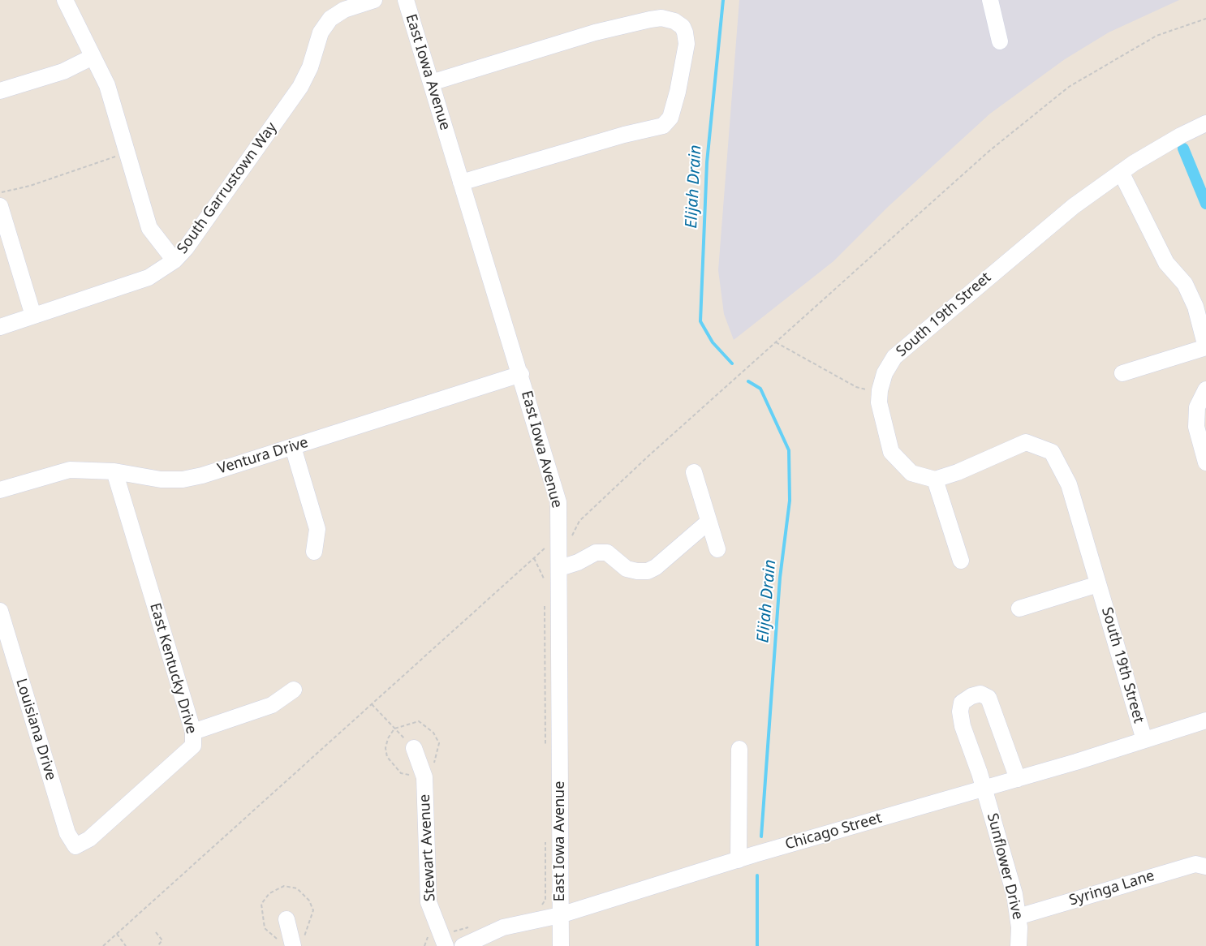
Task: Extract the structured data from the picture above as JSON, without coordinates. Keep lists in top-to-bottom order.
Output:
{
  "streets": {
    "street": [
      "East Iowa Avenue",
      "South Garrustown Way",
      "South 19th Street",
      "Ventura Drive",
      "East Kentucky Drive",
      "Louisiana Drive",
      "Chicago Street",
      "Stewart Avenue",
      "Sunflower Drive",
      "Syringa Lane"
    ]
  },
  "crossings": [
    ["East Iowa Avenue", "Ventura Drive"],
    ["East Iowa Avenue", "Chicago Street"],
    ["South 19th Street", "Chicago Street"],
    ["Ventura Drive", "East Kentucky Drive"],
    ["East Kentucky Drive", "Louisiana Drive"],
    ["Chicago Street", "Sunflower Drive"],
    ["Sunflower Drive", "Syringa Lane"]
  ],
  "water": ["Elijah Drain"]
}
